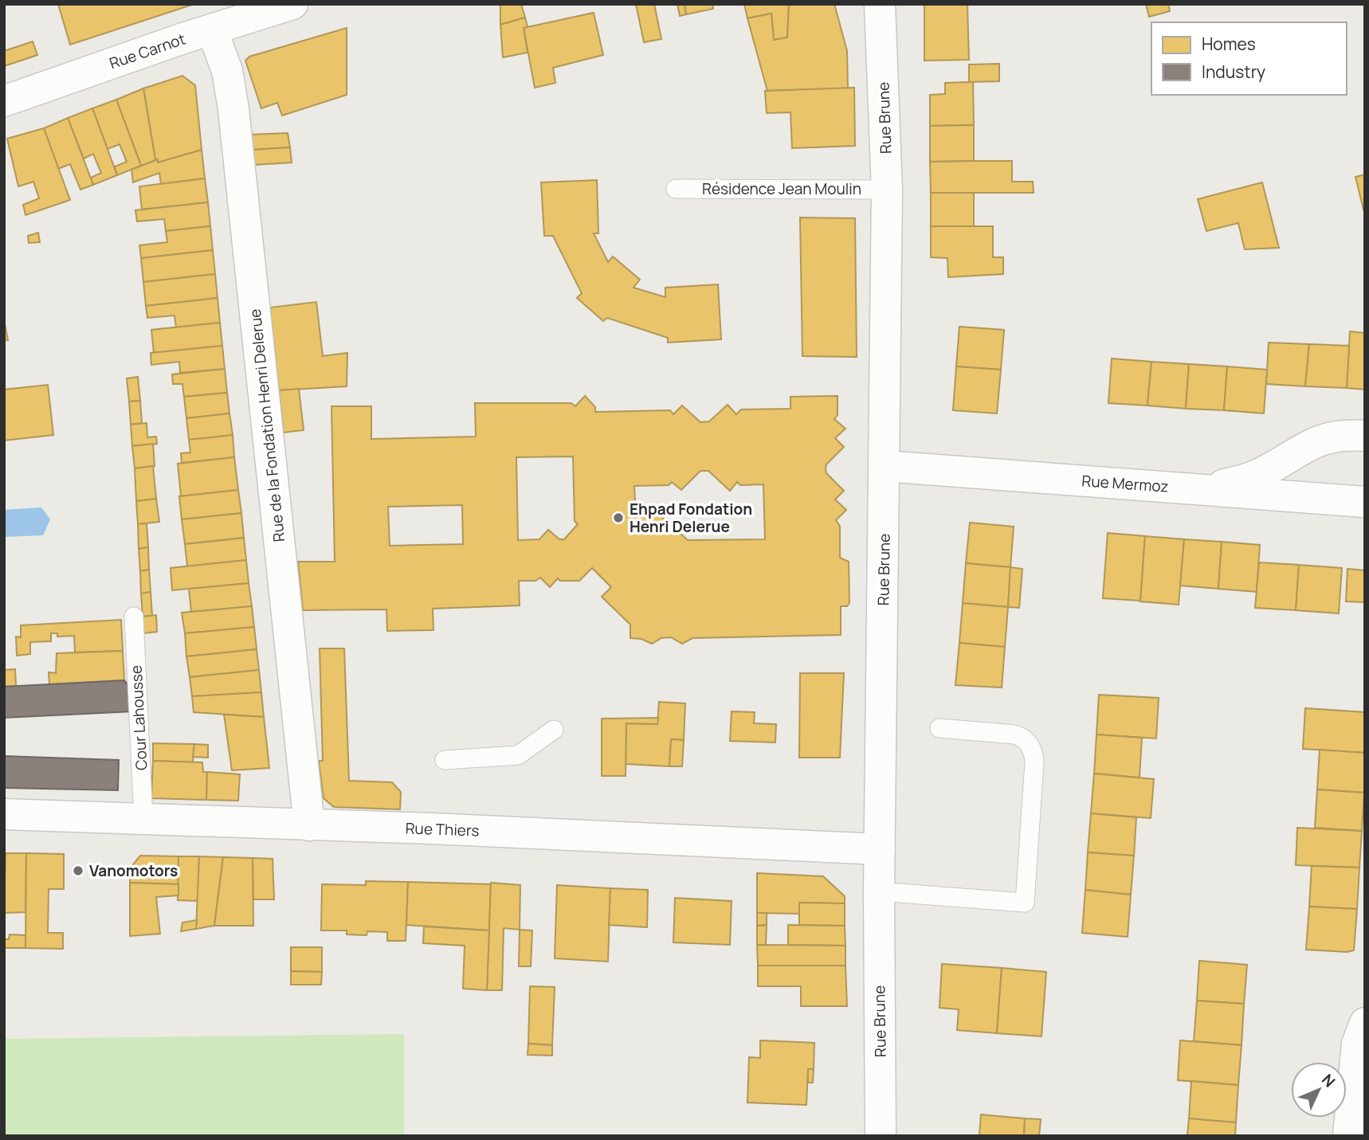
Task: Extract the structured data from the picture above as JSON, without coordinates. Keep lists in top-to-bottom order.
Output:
{
  "streets": {
    "main road": [
      "Rue Carnot",
      "Rue Brune",
      "Rue de la Fondation Henri Delerue",
      "Rue Mermoz",
      "Rue Thiers"
    ],
    "lane": ["Résidence Jean Moulin", "Cour Lahousse"]
  },
  "crossings": [
    ["Rue Carnot", "Rue de la Fondation Henri Delerue"],
    ["Rue Brune", "Résidence Jean Moulin"],
    ["Rue Brune", "Rue Mermoz"],
    ["Rue Brune", "Rue Thiers"],
    ["Rue de la Fondation Henri Delerue", "Rue Thiers"],
    ["Cour Lahousse", "Rue Thiers"]
  ],
  "places": ["Ehpad Fondation Henri Delerue", "Vanomotors"],
  "legend": ["Homes", "Industry"],
  "north": "top right"
}
